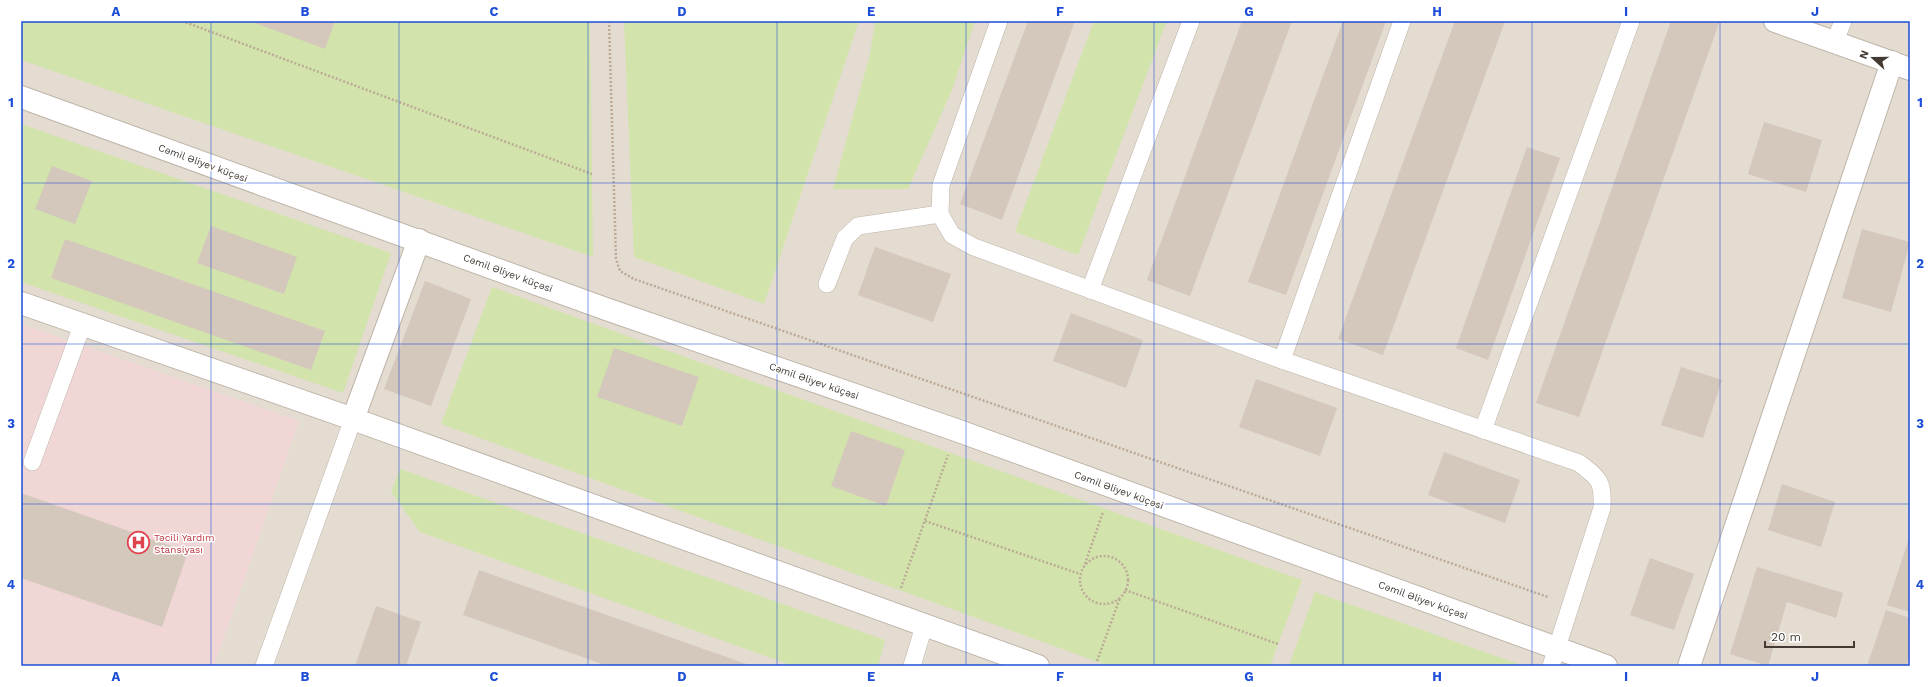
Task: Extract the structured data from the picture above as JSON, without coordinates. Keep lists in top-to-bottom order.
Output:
{
  "streets": {
    "street": ["Cəmil Əliyev küçəsi"]
  },
  "places": {
    "hospital": ["Təcili Yardım Stansiyası"]
  },
  "scale_bar": "20 m",
  "north": "left",
  "grid": {
    "columns": [
      "A",
      "B",
      "C",
      "D",
      "E",
      "F",
      "G",
      "H",
      "I",
      "J"
    ],
    "rows": [
      "1",
      "2",
      "3",
      "4"
    ]
  }
}
